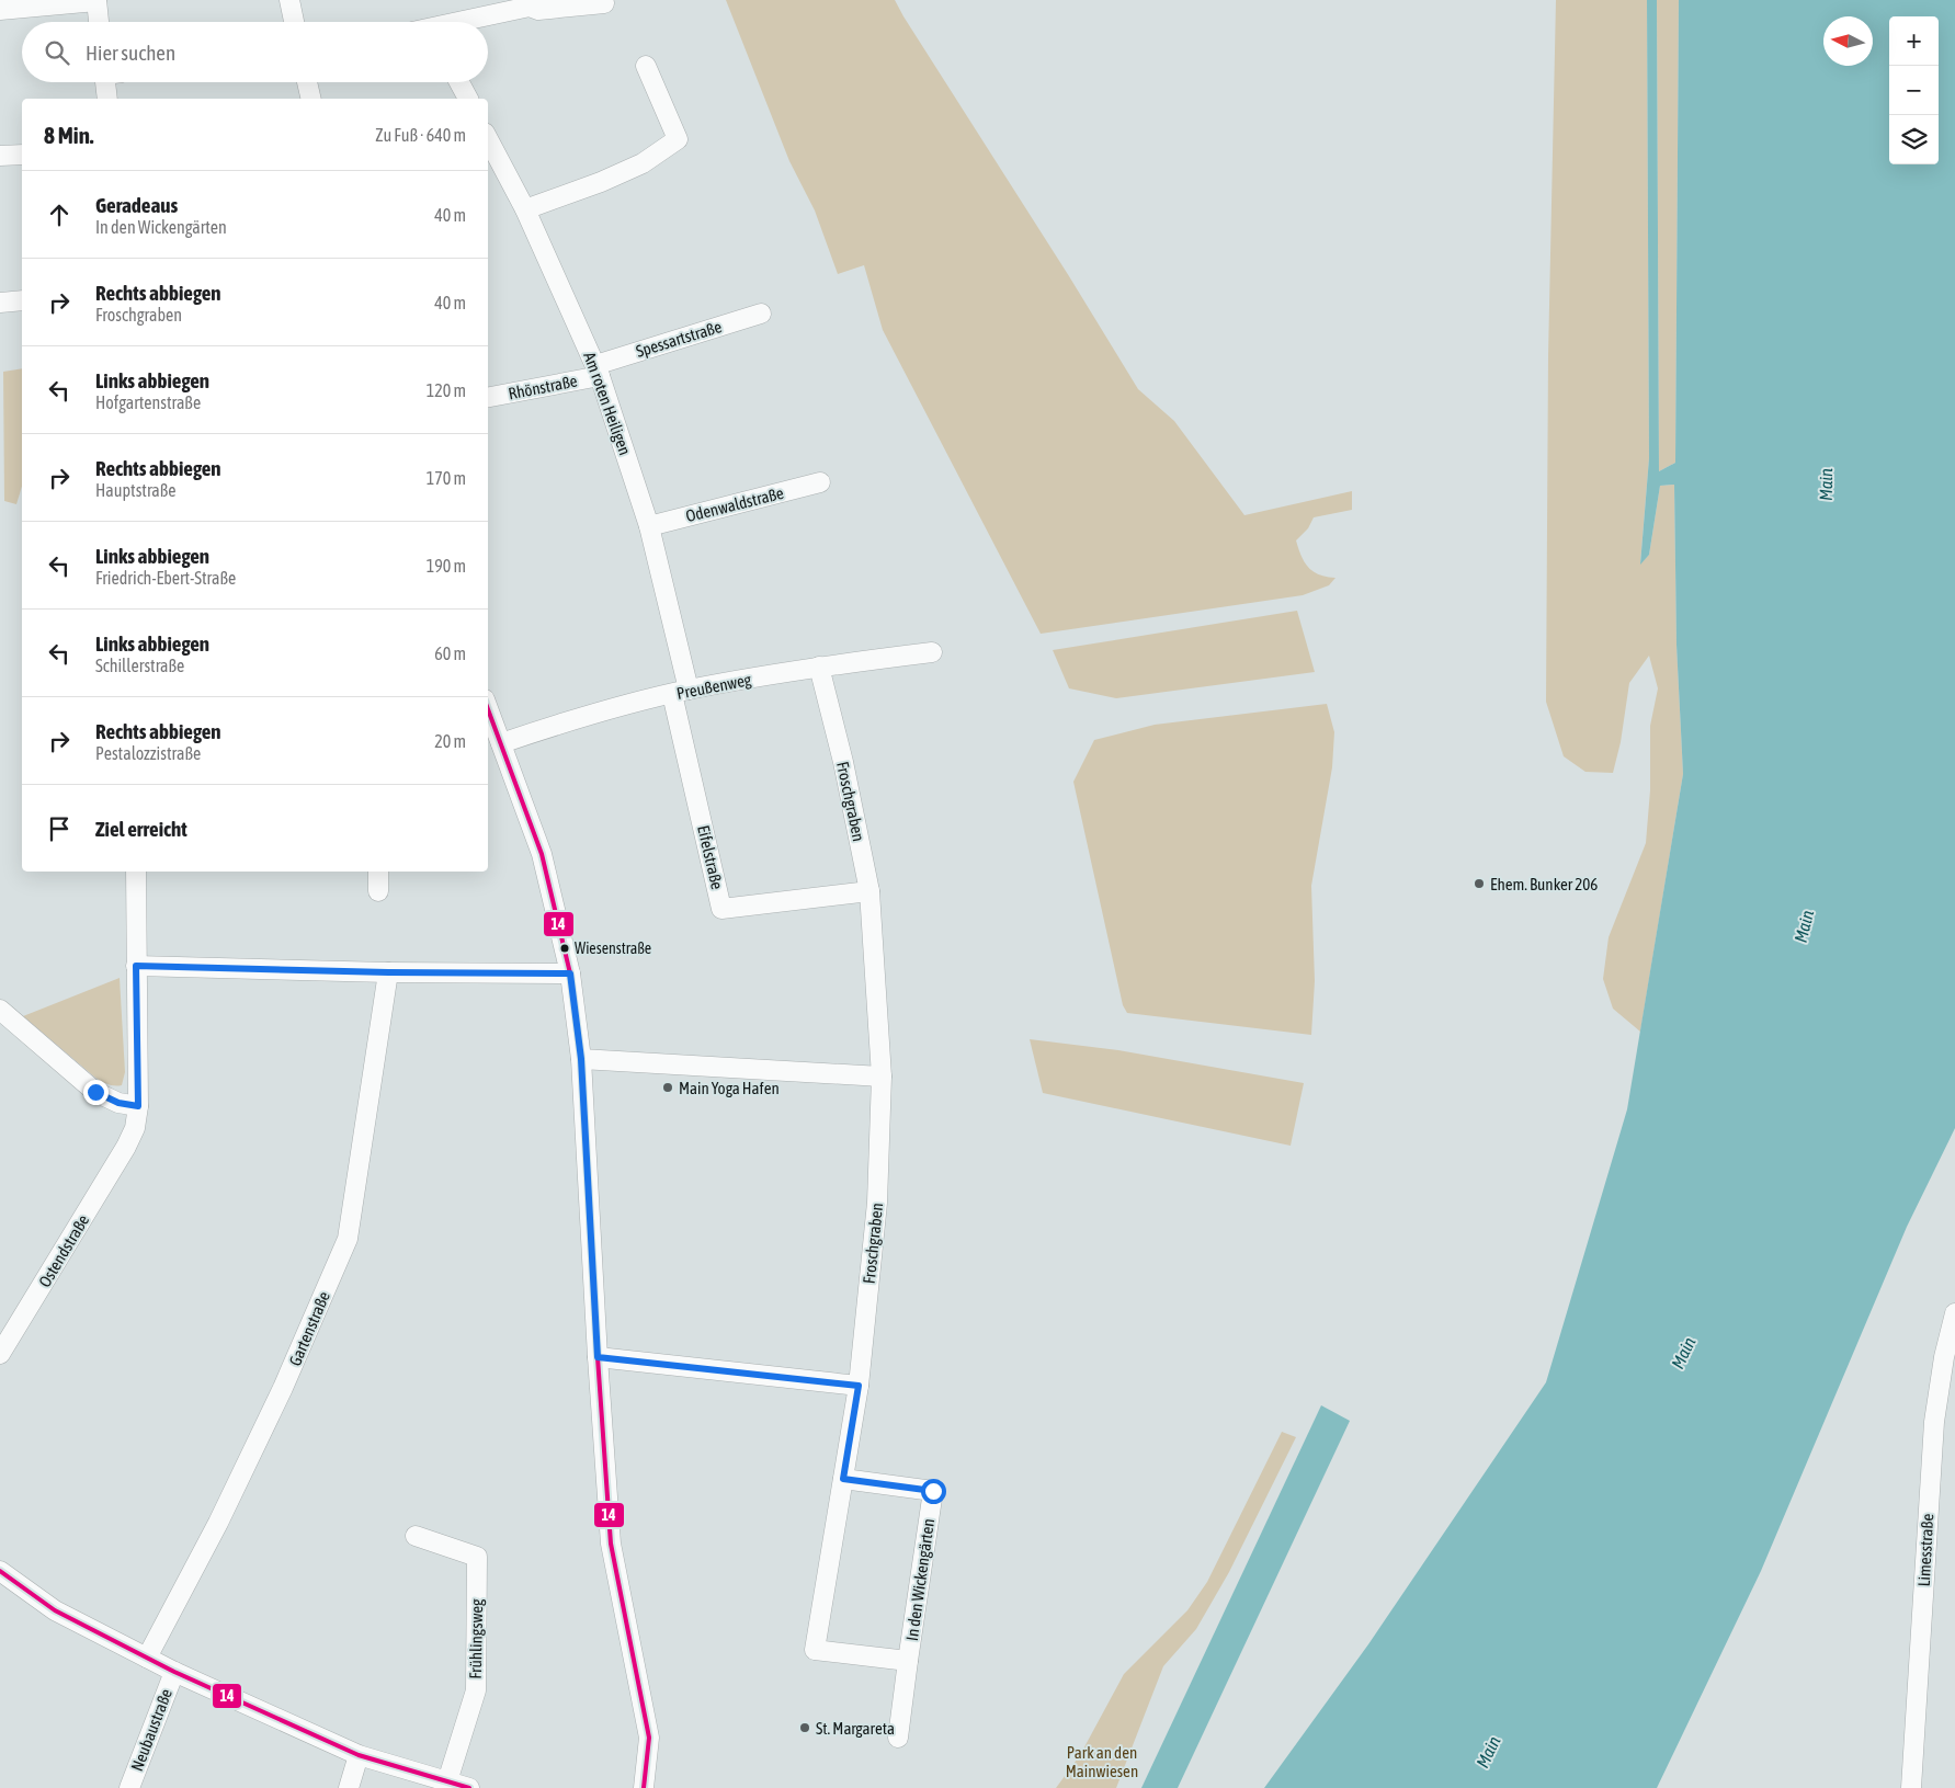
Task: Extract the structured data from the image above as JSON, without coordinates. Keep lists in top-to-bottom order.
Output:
{
  "streets": {
    "street": [
      "Spessartstraße",
      "Rhönstraße",
      "Am roten Heiligen",
      "Odenwaldstraße",
      "Preußenweg",
      "Froschgraben",
      "Eifelstraße",
      "Ostendstraße",
      "Gartenstraße",
      "Limesstraße",
      "In den Wickengärten",
      "Frühlingsweg",
      "Neubaustraße"
    ]
  },
  "crossings": [
    ["Spessartstraße", "Rhönstraße"],
    ["Spessartstraße", "Am roten Heiligen"],
    ["Rhönstraße", "Am roten Heiligen"],
    ["Am roten Heiligen", "Odenwaldstraße"],
    ["Am roten Heiligen", "Preußenweg"],
    ["Am roten Heiligen", "Eifelstraße"],
    ["Preußenweg", "Froschgraben"],
    ["Preußenweg", "Eifelstraße"],
    ["Froschgraben", "Eifelstraße"],
    ["Froschgraben", "In den Wickengärten"]
  ],
  "water": ["Main"],
  "parks": ["Park an den Mainwiesen"],
  "places": [
    "Ehem. Bunker 206",
    "Wiesenstraße",
    "Main Yoga Hafen",
    "St. Margareta"
  ],
  "lines": ["transit line 14"],
  "north": "left",
  "page": {
    "map_buttons": ["+", "−"],
    "search": "Hier suchen",
    "heading": ["8 Min.", "Zu Fuß · 640 m"],
    "list": [
      ["Geradeaus", "In den Wickengärten", "40 m"],
      ["Rechts abbiegen", "Froschgraben", "40 m"],
      ["Links abbiegen", "Hofgartenstraße", "120 m"],
      ["Rechts abbiegen", "Hauptstraße", "170 m"],
      ["Links abbiegen", "Friedrich-Ebert-Straße", "190 m"],
      ["Links abbiegen", "Schillerstraße", "60 m"],
      ["Rechts abbiegen", "Pestalozzistraße", "20 m"],
      "Ziel erreicht"
    ]
  }
}
